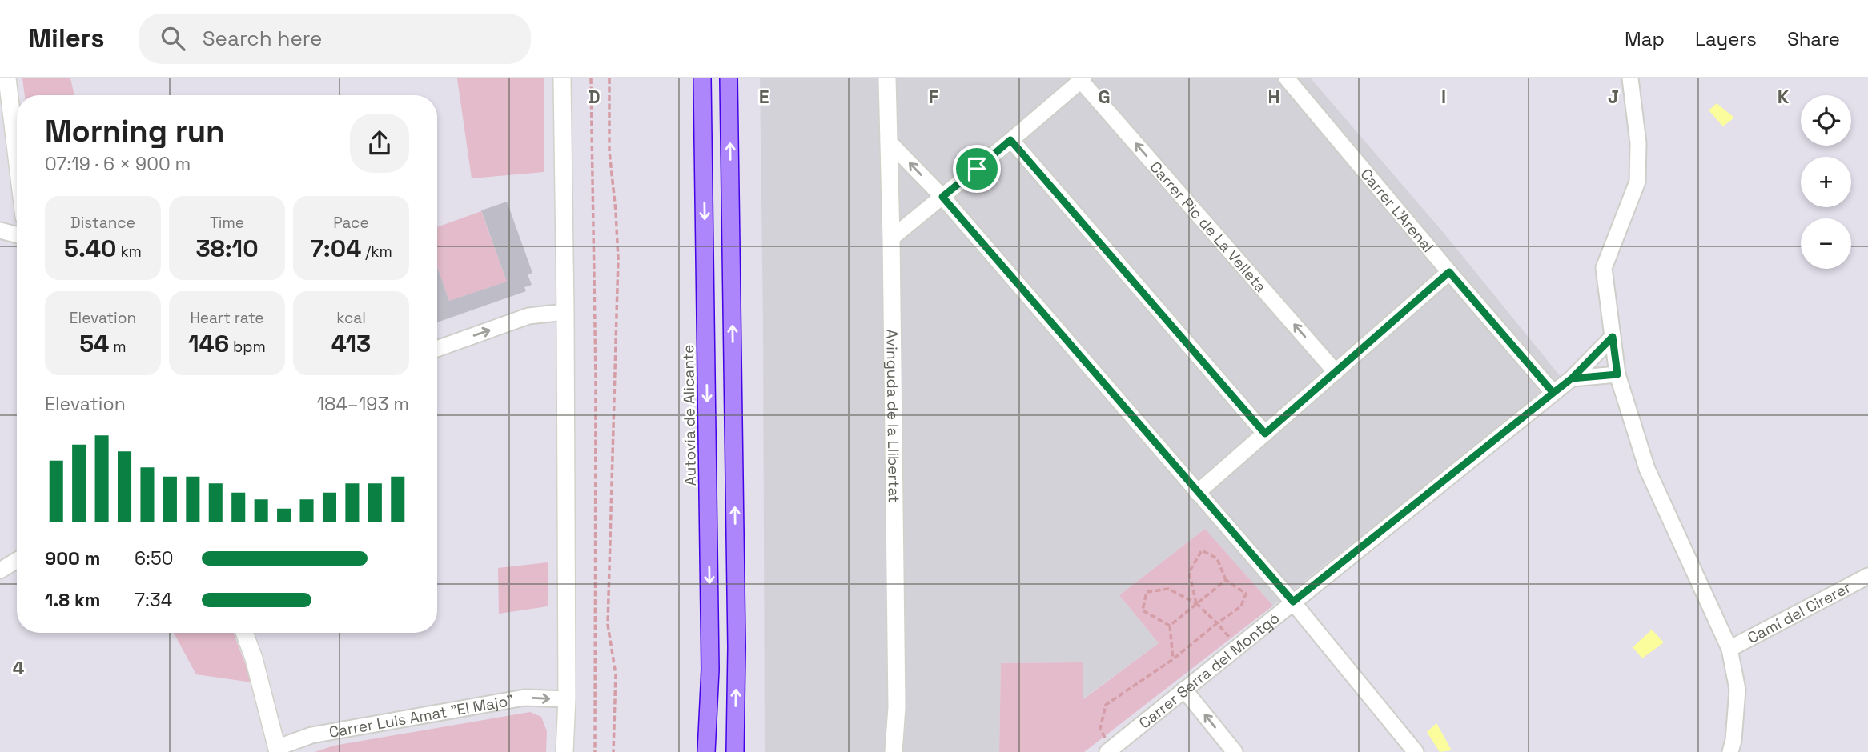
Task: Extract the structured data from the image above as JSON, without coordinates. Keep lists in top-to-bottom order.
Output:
{
  "streets": {
    "highway": ["Autovía de Alicante"],
    "street": [
      "Carrer L'Arenal",
      "Carrer Pic de La Velleta",
      "Avinguda de la Llibertat",
      "Camí del Cirerer",
      "Carrer Serra del Montgó",
      "Carrer Luis Amat \"El Majo\""
    ]
  },
  "crossings": [
    ["Carrer L'Arenal", "Carrer Serra del Montgó"]
  ],
  "one_way": ["Carrer Luis Amat \"El Majo\""],
  "page": {
    "header": "Milers",
    "search": "Search here",
    "nav": ["Map", "Layers", "Share"],
    "map_buttons": ["+", "−"],
    "heading": ["Morning run", "07:19 · 6 × 900 m"],
    "stats": [
      ["Distance", "5.40 km"],
      ["Time", "38:10"],
      ["Pace", "7:04 /km"],
      ["Elevation", "54 m"],
      ["Heart rate", "146 bpm"],
      ["kcal", "413"]
    ],
    "chart": ["Elevation", "184–193 m"],
    "list": [
      {
        "name": "900 m",
        "note": "6:50"
      },
      {
        "name": "1.8 km",
        "note": "7:34"
      }
    ]
  },
  "grid": {
    "columns": [
      "D",
      "E",
      "F",
      "G",
      "H",
      "I",
      "J",
      "K"
    ],
    "rows": ["4"]
  }
}
